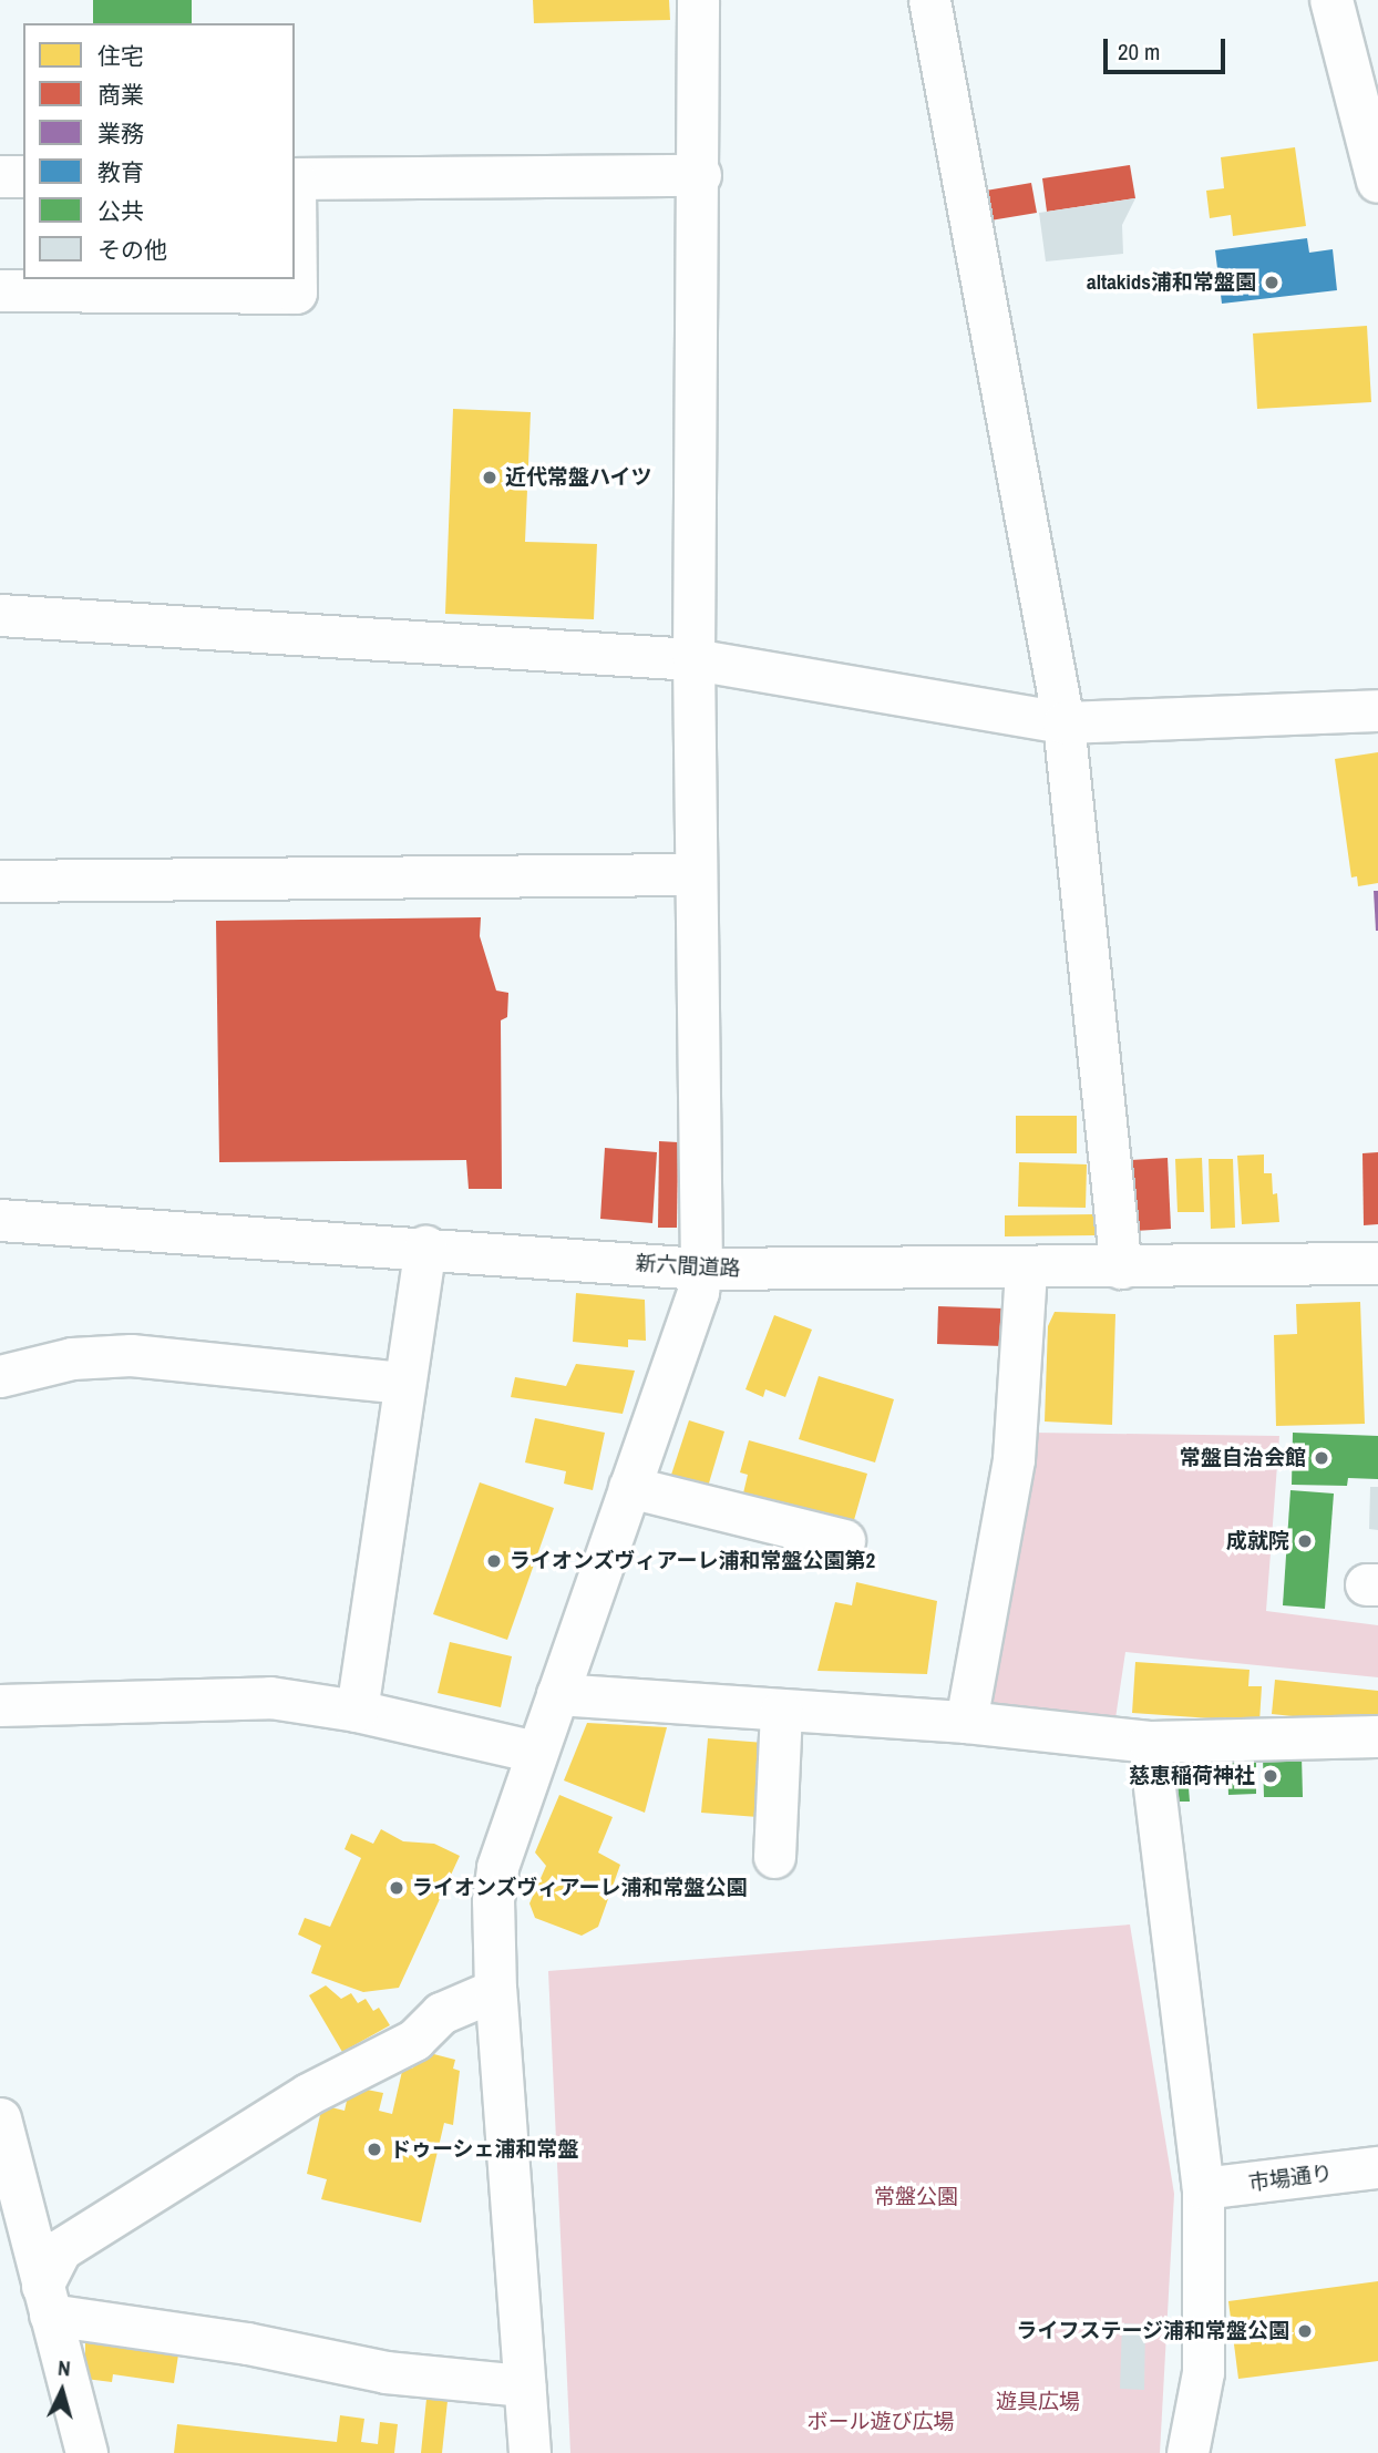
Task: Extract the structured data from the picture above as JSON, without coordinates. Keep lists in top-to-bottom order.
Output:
{
  "streets": {
    "street": ["新六間道路", "市場通り"]
  },
  "parks": ["常盤公園", "遊具広場", "ボール遊び広場"],
  "places": [
    "altakids浦和常盤園",
    "近代常盤ハイツ",
    "常盤自治会館",
    "成就院",
    "ライオンズヴィアーレ浦和常盤公園第2",
    "慈恵稲荷神社",
    "ライオンズヴィアーレ浦和常盤公園",
    "ドゥーシェ浦和常盤",
    "ライフステージ浦和常盤公園"
  ],
  "legend": [
    "住宅",
    "商業",
    "業務",
    "教育",
    "公共",
    "その他"
  ],
  "scale_bar": "20 m",
  "north": "top"
}
